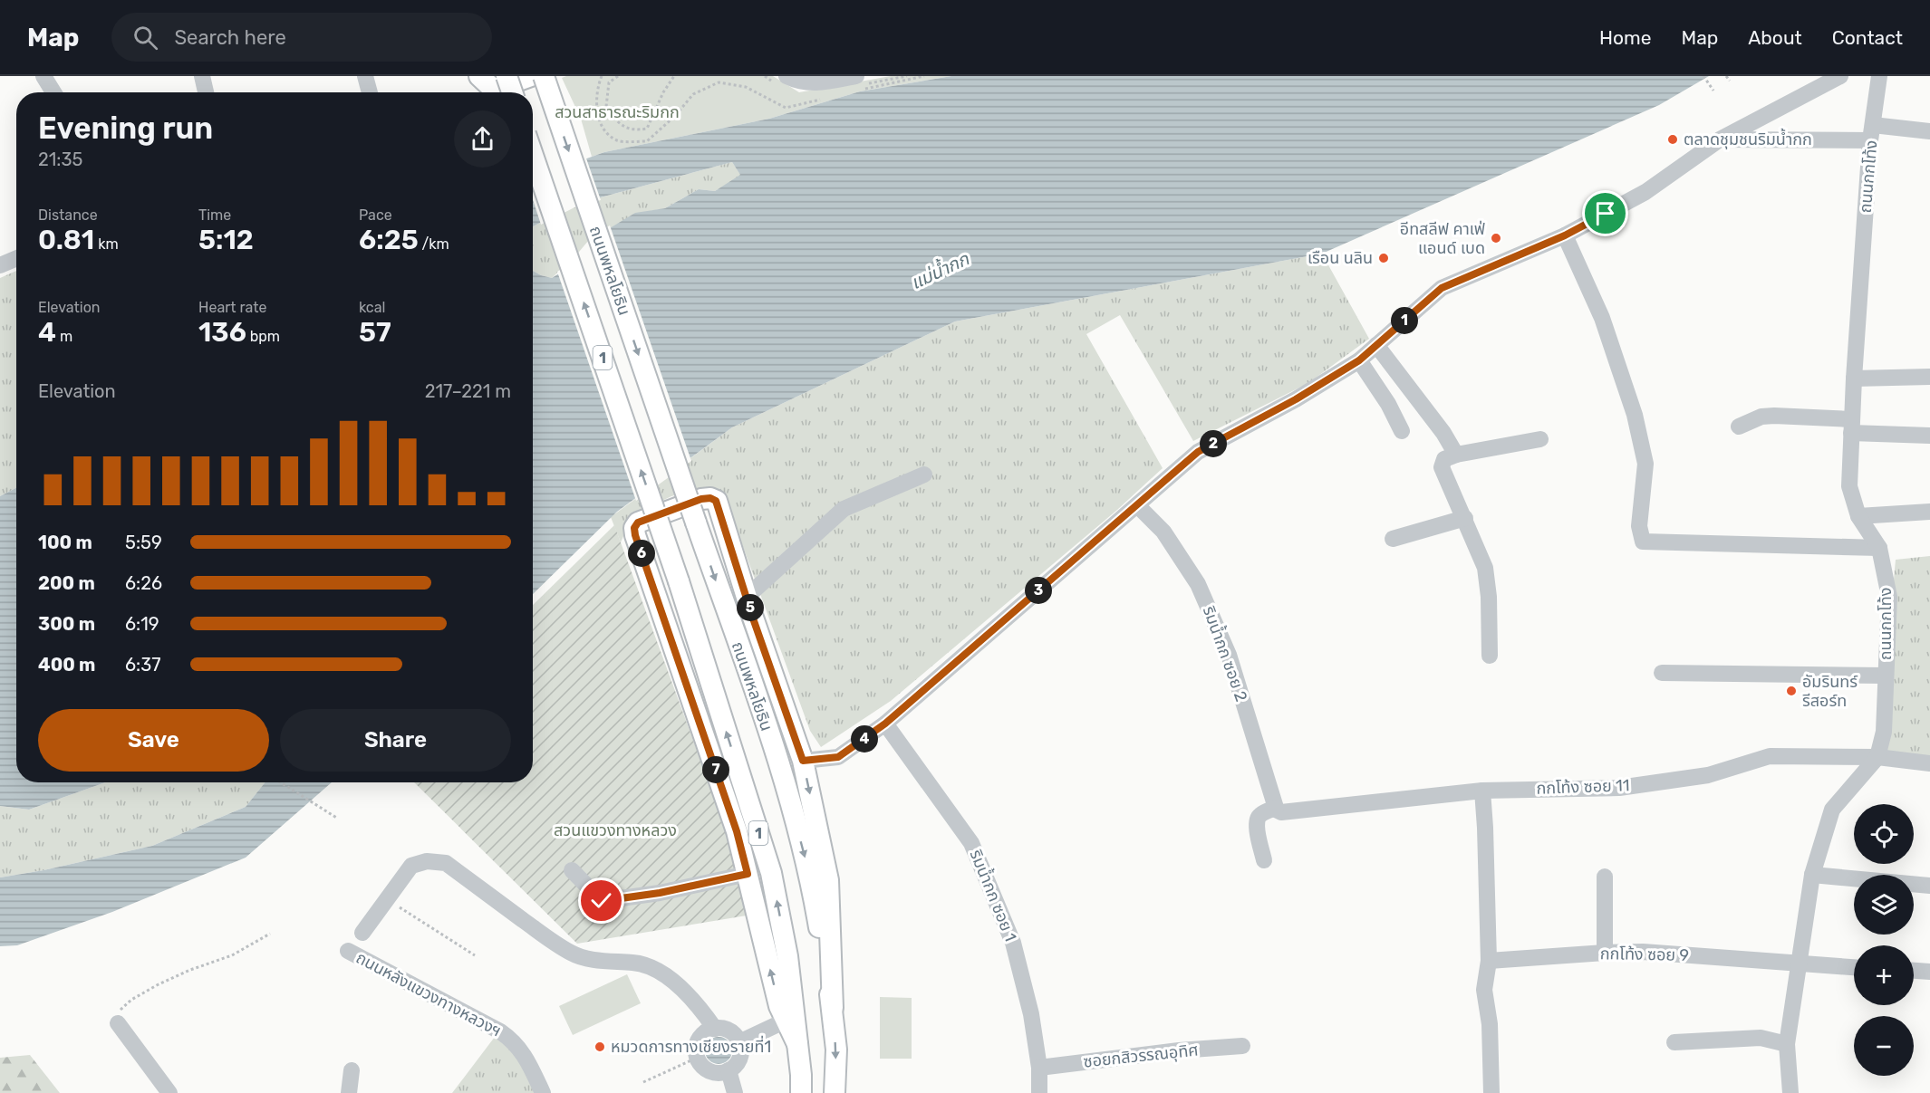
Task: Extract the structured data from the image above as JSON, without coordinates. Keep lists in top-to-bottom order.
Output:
{
  "streets": {
    "main road": ["ถนนพหลโยธิน", "1"],
    "street": [
      "ถนนกกโท้ง",
      "ริมน้ำกก ซอย 2",
      "กกโท้ง ซอย 11",
      "ริมน้ำกก ซอย 1",
      "กกโท้ง ซอย 9",
      "ถนนหลังแขวงทางหลวงฯ",
      "ซอยกสิวรรณอุทิศ"
    ]
  },
  "crossings": [
    ["ถนนกกโท้ง", "กกโท้ง ซอย 11"],
    ["ถนนกกโท้ง", "กกโท้ง ซอย 9"],
    ["ริมน้ำกก ซอย 2", "กกโท้ง ซอย 11"],
    ["ริมน้ำกก ซอย 1", "ซอยกสิวรรณอุทิศ"]
  ],
  "water": ["แม่น้ำกก"],
  "parks": ["สวนสาธารณะริมกก", "สวนแขวงทางหลวง"],
  "places": [
    "ตลาดชุมชนริมน้ำกก",
    "อีทสลีฟ คาเฟ่ แอนด์ เบด",
    "เรือน นลิน",
    "อัมรินทร์ รีสอร์ท",
    "หมวดการทางเชียงรายที่1"
  ],
  "page": {
    "header": "Map",
    "search": "Search here",
    "nav": [
      "Home",
      "Map",
      "About",
      "Contact"
    ],
    "heading": ["Evening run", "21:35"],
    "stats": [
      ["Distance", "0.81 km"],
      ["Time", "5:12"],
      ["Pace", "6:25 /km"],
      ["Elevation", "4 m"],
      ["Heart rate", "136 bpm"],
      ["kcal", "57"]
    ],
    "pins": [
      "1",
      "2",
      "6",
      "3",
      "5",
      "4",
      "7"
    ],
    "chart": ["Elevation", "217–221 m"],
    "list": [
      {
        "name": "100 m",
        "note": "5:59"
      },
      {
        "name": "200 m",
        "note": "6:26"
      },
      {
        "name": "300 m",
        "note": "6:19"
      },
      {
        "name": "400 m",
        "note": "6:37"
      }
    ],
    "buttons": ["Save", "Share"],
    "map_buttons": ["+", "−"]
  }
}
